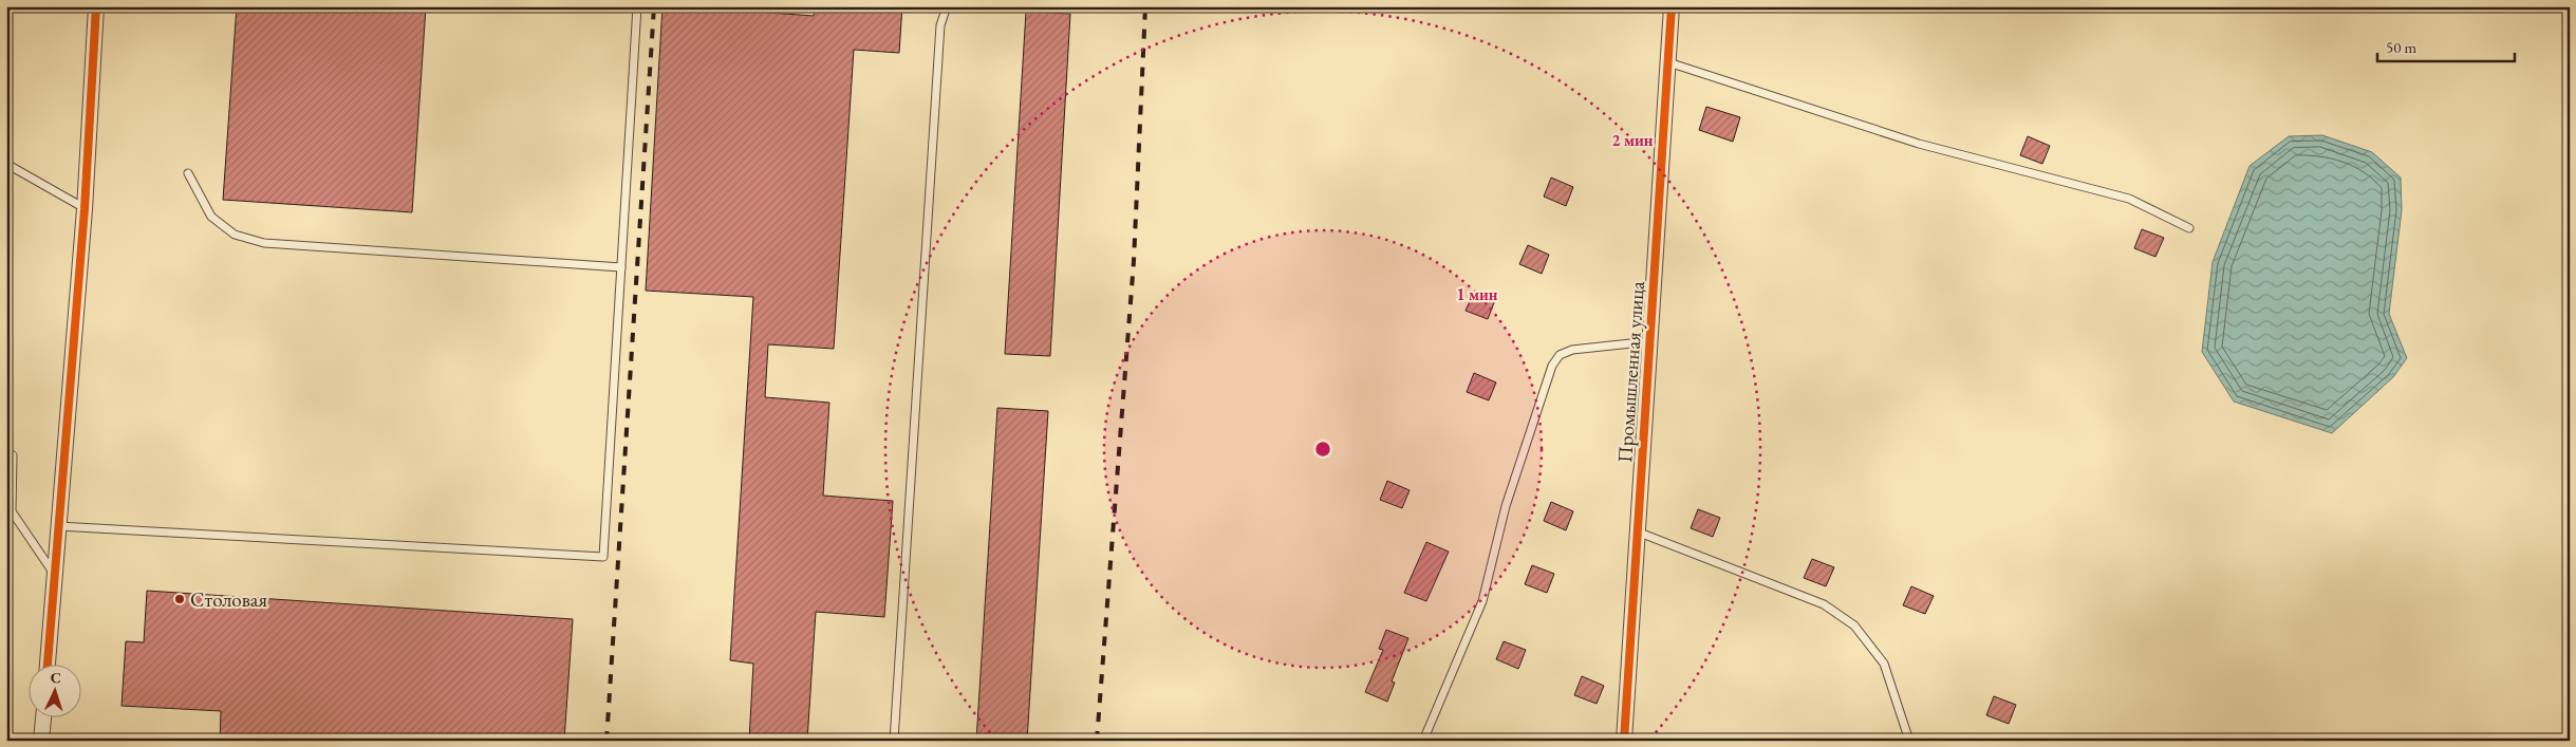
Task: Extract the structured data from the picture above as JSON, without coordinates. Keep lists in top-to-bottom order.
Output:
{
  "streets": {
    "street": ["Промышленная улица"]
  },
  "places": ["Столовая"],
  "scale_bar": "50 m",
  "north": "top",
  "rings": ["2 мин", "1 мин"]
}
